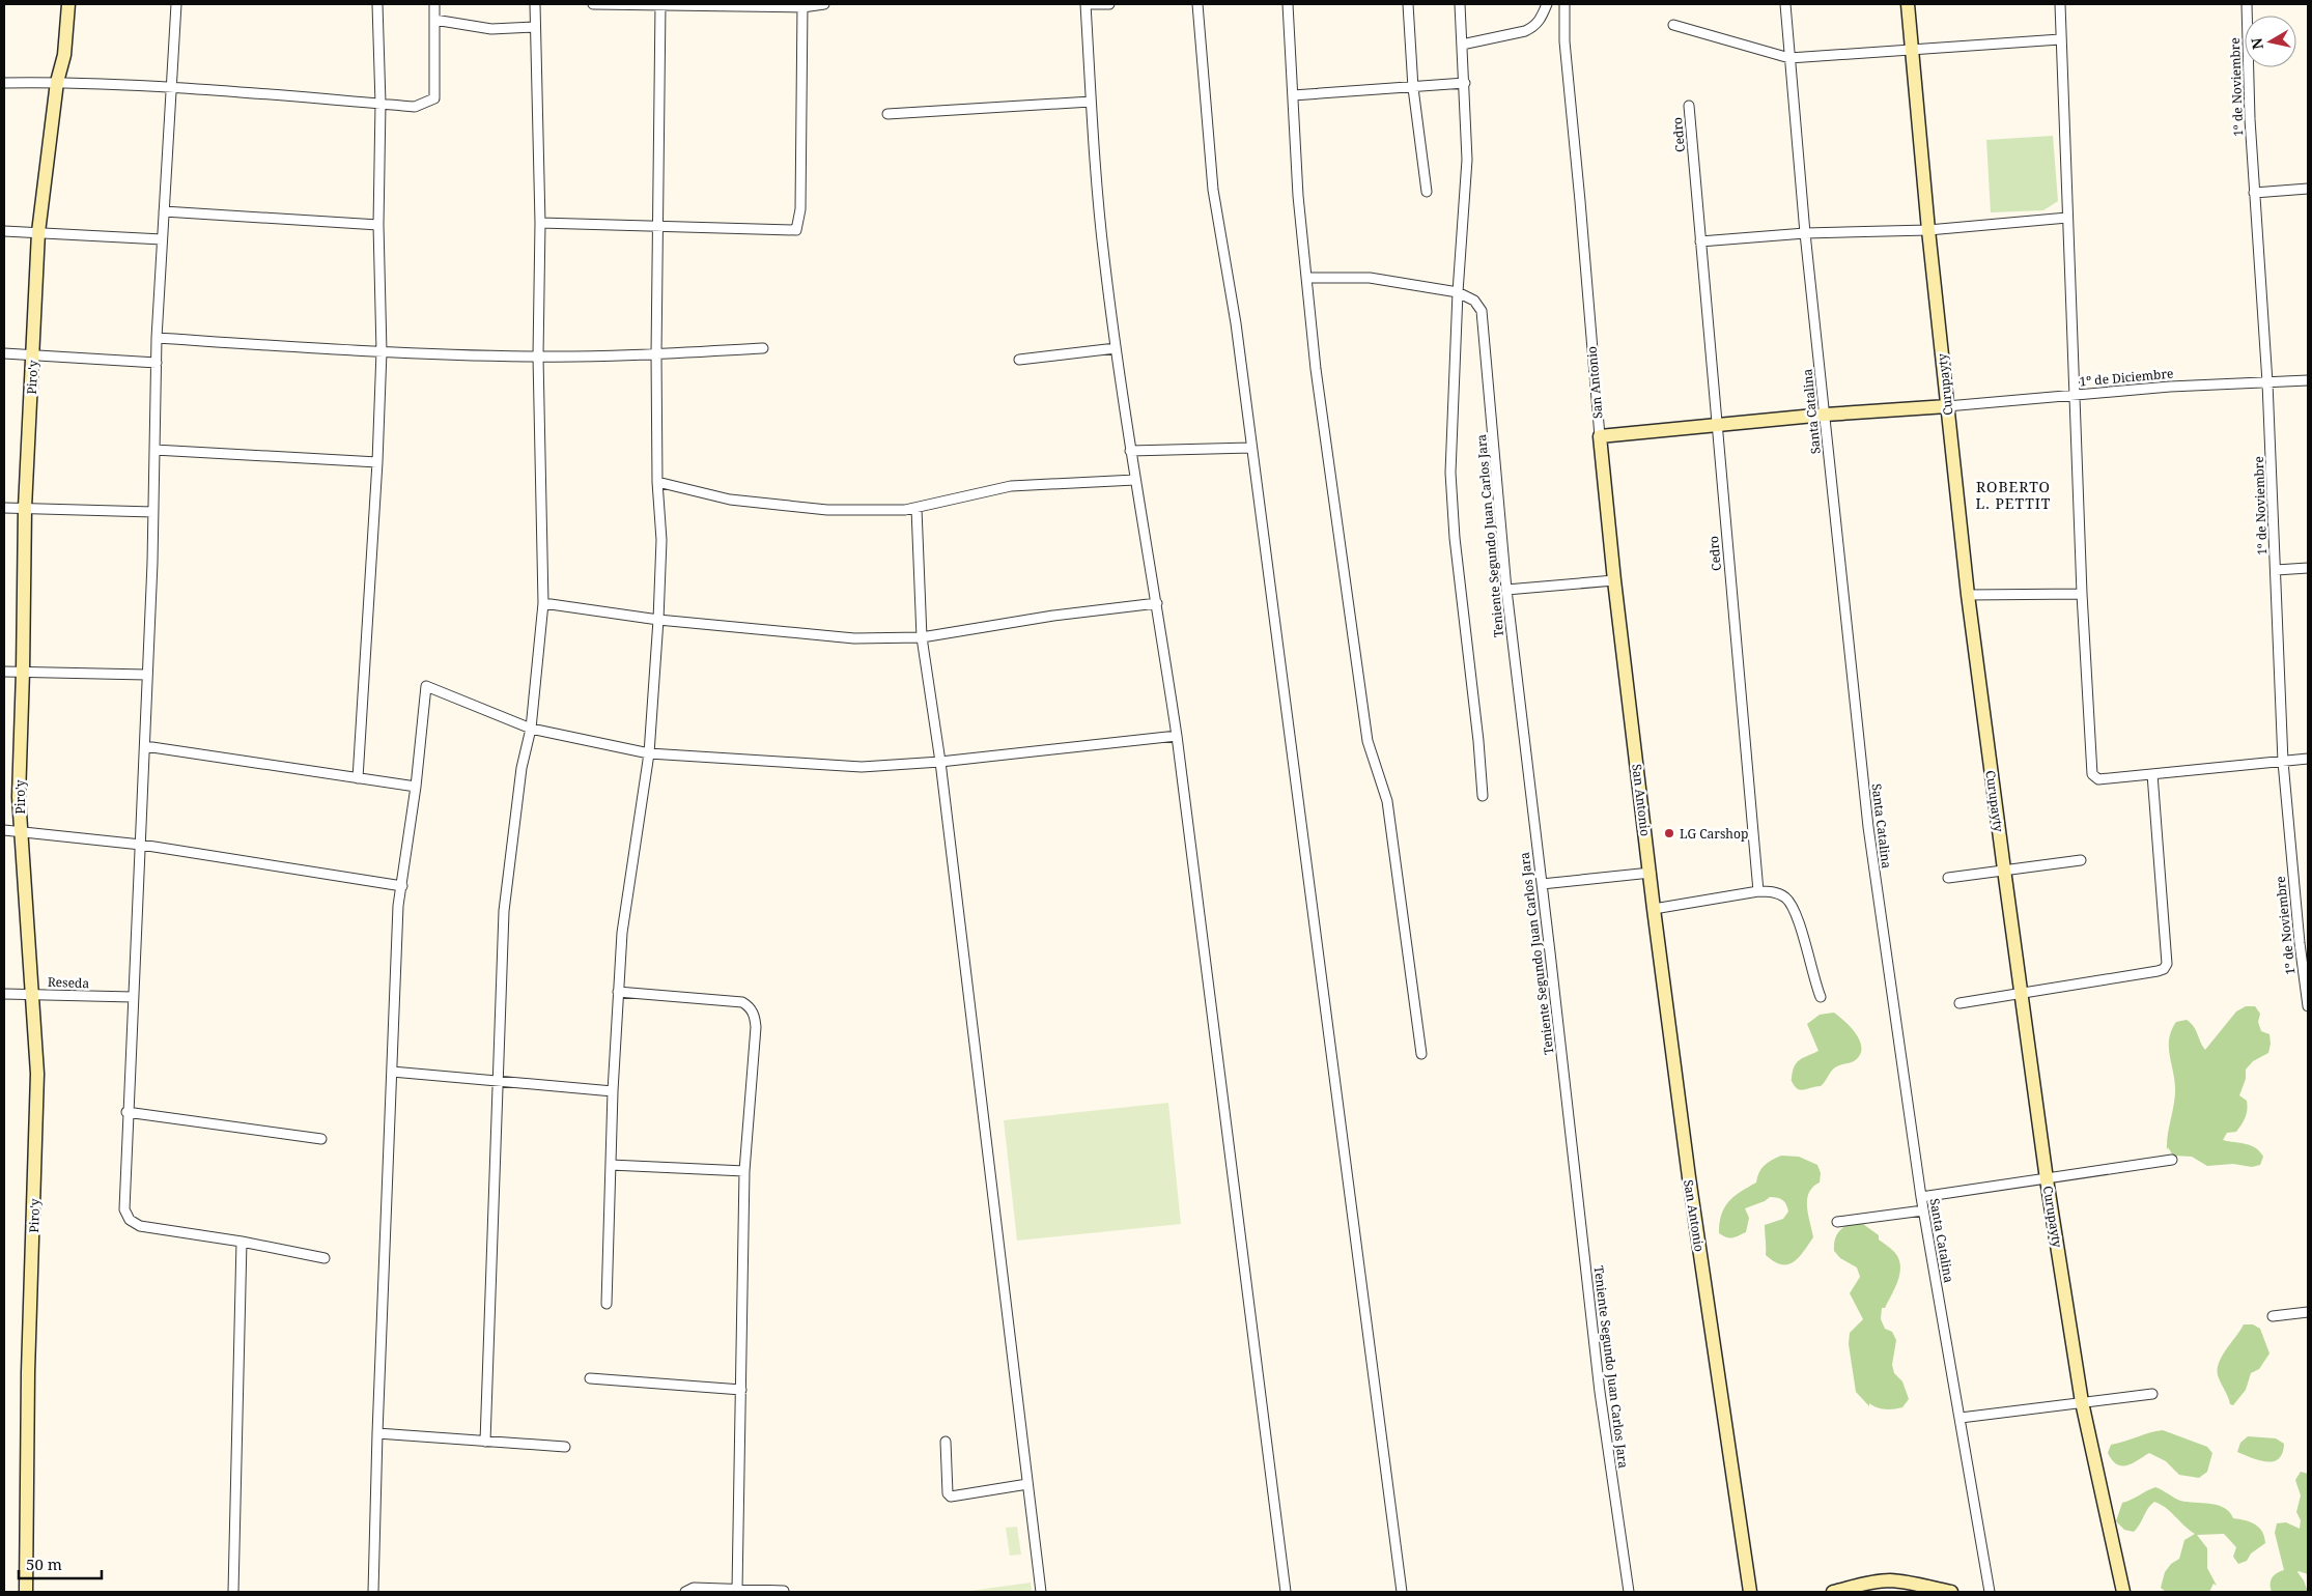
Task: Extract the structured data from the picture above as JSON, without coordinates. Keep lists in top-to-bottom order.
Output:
{
  "streets": {
    "street": [
      "1º de Noviembre",
      "Cedro",
      "Piro'y",
      "1º de Diciembre",
      "San Antonio",
      "Curupayty",
      "Santa Catalina",
      "Teniente Segundo Juan Carlos Jara",
      "Reseda"
    ]
  },
  "crossings": [
    ["1º de Noviembre", "1º de Diciembre"],
    ["Piro'y", "Reseda"],
    ["1º de Diciembre", "Curupayty"]
  ],
  "districts": ["ROBERTO L. PETTIT"],
  "places": ["LG Carshop"],
  "scale_bar": "50 m",
  "north": "left"
}
